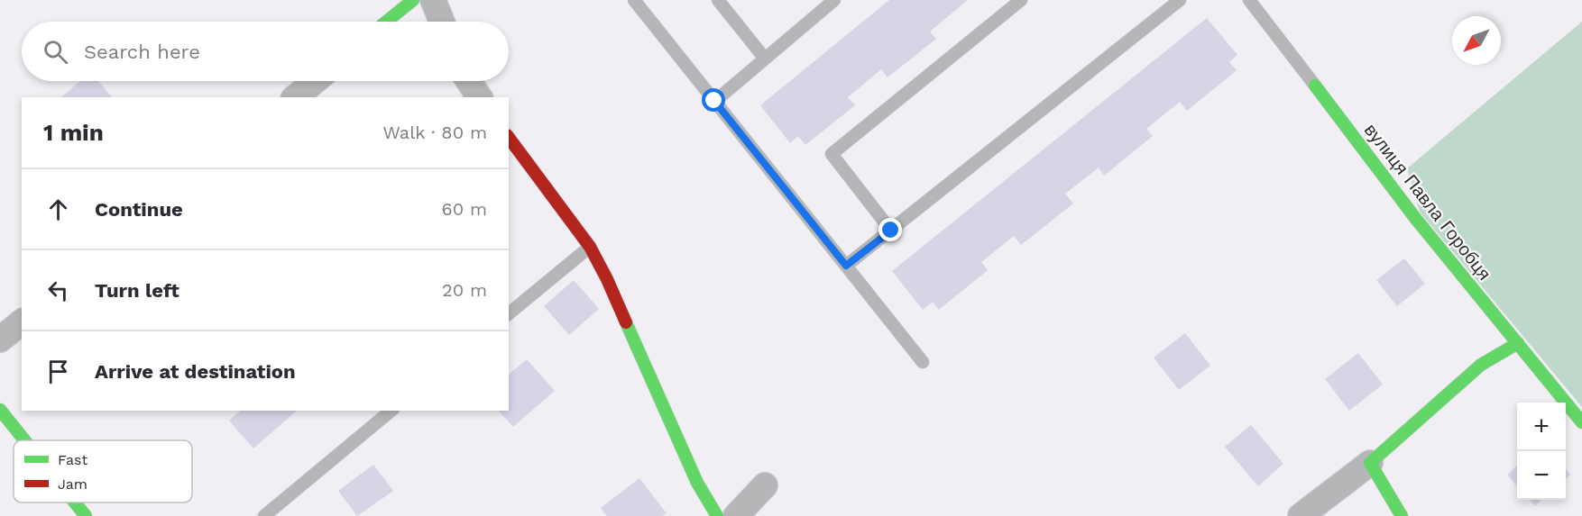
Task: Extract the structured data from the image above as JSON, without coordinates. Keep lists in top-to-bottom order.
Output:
{
  "streets": {
    "street": ["вулиця Павла Горобця"]
  },
  "legend": ["Fast", "Jam"],
  "north": "bottom left",
  "page": {
    "search": "Search here",
    "heading": ["1 min", "Walk · 80 m"],
    "list": [
      ["Continue", "60 m"],
      ["Turn left", "20 m"],
      "Arrive at destination"
    ],
    "map_buttons": ["+", "−"]
  }
}
